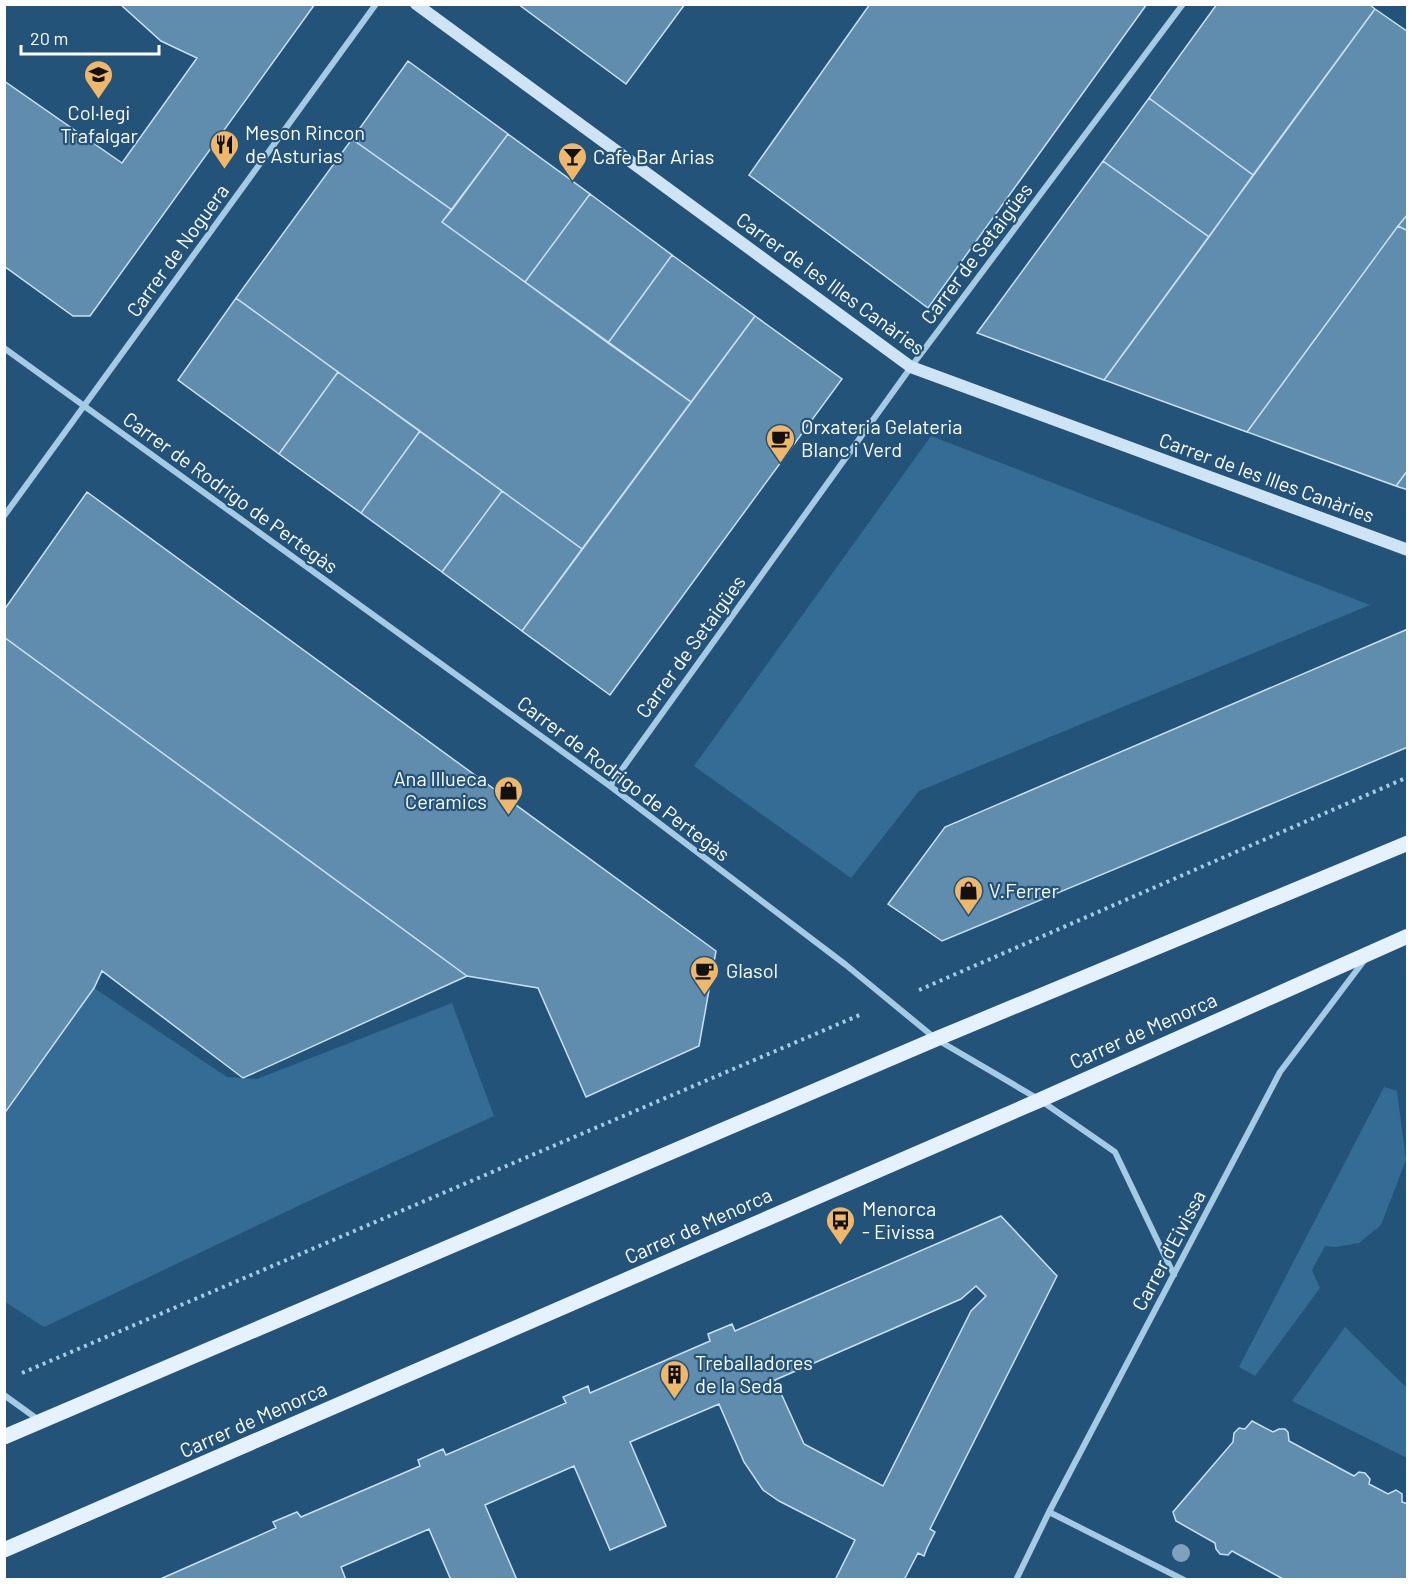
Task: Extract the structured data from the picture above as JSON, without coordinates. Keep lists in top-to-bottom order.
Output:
{
  "streets": {
    "main road": ["Carrer de Menorca"],
    "street": [
      "Carrer de Noguera",
      "Carrer de Setaigües",
      "Carrer de les Illes Canàries",
      "Carrer de Rodrigo de Pertegàs",
      "Carrer d'Eivissa"
    ]
  },
  "crossings": [
    ["Carrer de Noguera", "Carrer de Rodrigo de Pertegàs"],
    ["Carrer de Setaigües", "Carrer de les Illes Canàries"],
    ["Carrer de Setaigües", "Carrer de Rodrigo de Pertegàs"],
    ["Carrer de Rodrigo de Pertegàs", "Carrer de Menorca"],
    ["Carrer de Rodrigo de Pertegàs", "Carrer d'Eivissa"],
    ["Carrer de Menorca", "Carrer d'Eivissa"]
  ],
  "places": {
    "school or university": ["Col·legi Trafalgar"],
    "restaurant": ["Meson Rincon de Asturias"],
    "bar": ["Cafe Bar Arias"],
    "cafe": ["Orxateria Gelateria Blanc i Verd", "Glasol"],
    "shop": ["Ana Illueca Ceramics", "V.Ferrer"],
    "bus stop": ["Menorca - Eivissa"],
    "building": ["Treballadores de la Seda"]
  },
  "scale_bar": "20 m"
}
